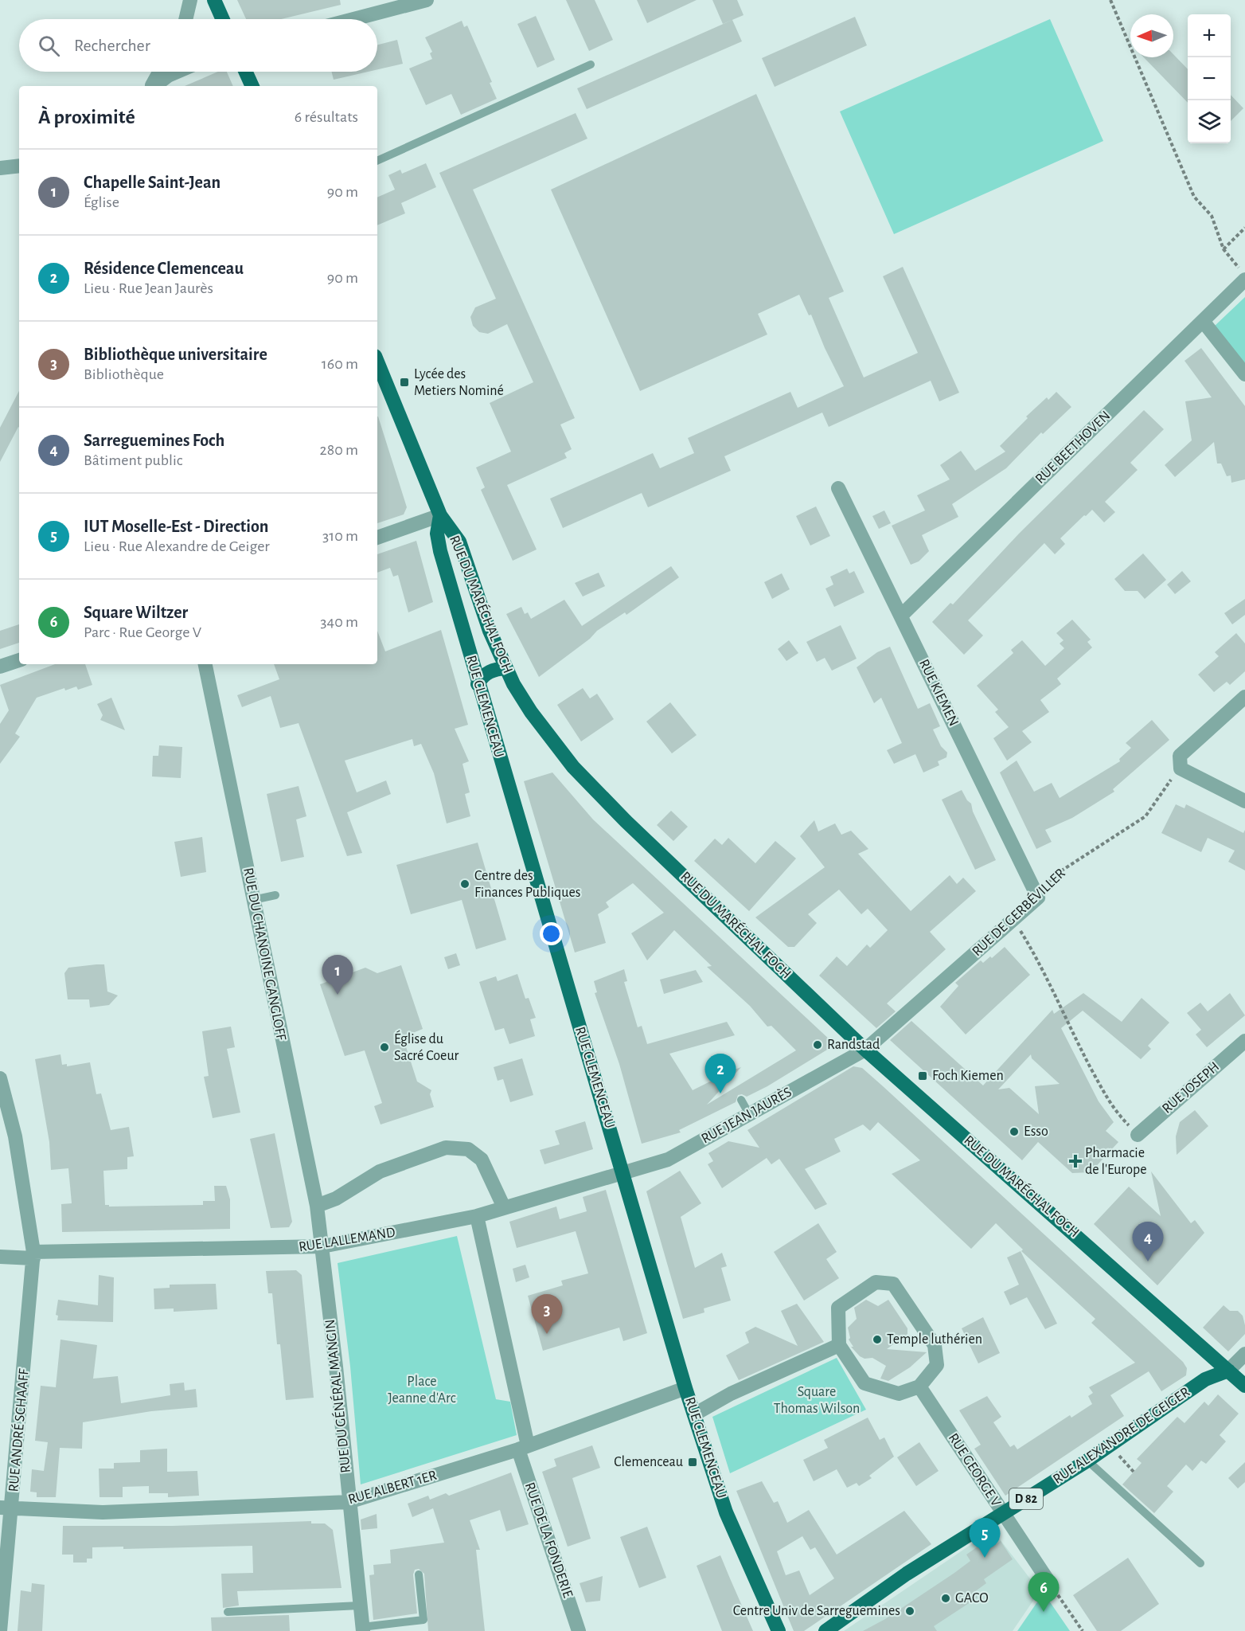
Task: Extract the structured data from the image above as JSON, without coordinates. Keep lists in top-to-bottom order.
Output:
{
  "streets": {
    "main road": [
      "RUE DU MARÉCHAL FOCH",
      "RUE CLEMENCEAU",
      "RUE ALEXANDRE DE GEIGER",
      "D 82"
    ],
    "street": [
      "RUE BEETHOVEN",
      "RUE KIEMEN",
      "RUE DE GERBÉVILLER",
      "RUE DU CHANOINE GANGLOFF",
      "RUE JOSEPH",
      "RUE JEAN JAURÈS",
      "RUE LALLEMAND",
      "RUE DU GÉNÉRAL MANGIN",
      "RUE ANDRÉ SCHAAFF",
      "RUE GEORGE V",
      "RUE ALBERT 1ER",
      "RUE DE LA FONDERIE"
    ]
  },
  "crossings": [
    ["RUE BEETHOVEN", "RUE KIEMEN"],
    ["RUE DU MARÉCHAL FOCH", "RUE CLEMENCEAU"],
    ["RUE DU MARÉCHAL FOCH", "RUE DE GERBÉVILLER"],
    ["RUE DU MARÉCHAL FOCH", "RUE JEAN JAURÈS"],
    ["RUE DU MARÉCHAL FOCH", "RUE ALEXANDRE DE GEIGER"],
    ["RUE KIEMEN", "RUE DE GERBÉVILLER"],
    ["RUE CLEMENCEAU", "RUE JEAN JAURÈS"],
    ["RUE CLEMENCEAU", "RUE LALLEMAND"],
    ["RUE CLEMENCEAU", "RUE ALBERT 1ER"],
    ["RUE DE GERBÉVILLER", "RUE JEAN JAURÈS"],
    ["RUE DU CHANOINE GANGLOFF", "RUE LALLEMAND"],
    ["RUE DU CHANOINE GANGLOFF", "RUE DU GÉNÉRAL MANGIN"],
    ["RUE JEAN JAURÈS", "RUE LALLEMAND"],
    ["RUE LALLEMAND", "RUE DU GÉNÉRAL MANGIN"],
    ["RUE LALLEMAND", "RUE ANDRÉ SCHAAFF"],
    ["RUE DU GÉNÉRAL MANGIN", "RUE ALBERT 1ER"],
    ["RUE ANDRÉ SCHAAFF", "RUE ALBERT 1ER"],
    ["RUE ALEXANDRE DE GEIGER", "RUE GEORGE V"],
    ["RUE ALBERT 1ER", "RUE DE LA FONDERIE"]
  ],
  "parks": ["Place Jeanne d'Arc", "Square Thomas Wilson"],
  "places": {
    "transit": ["Lycée des Metiers Nominé", "Foch Kiemen", "Clemenceau"],
    "other": [
      "Centre des Finances Publiques",
      "Randstad",
      "Église du Sacré Coeur",
      "Esso",
      "Temple luthérien",
      "GACO",
      "Centre Univ de Sarreguemines"
    ],
    "health": ["Pharmacie de l'Europe"]
  },
  "north": "left",
  "page": {
    "map_buttons": ["+", "−"],
    "search": "Rechercher",
    "heading": ["À proximité", "6 résultats"],
    "list": [
      {
        "mark": "1",
        "name": "Chapelle Saint-Jean",
        "note": "Église",
        "value": "90 m"
      },
      {
        "mark": "2",
        "name": "Résidence Clemenceau",
        "note": "Lieu · Rue Jean Jaurès",
        "value": "90 m"
      },
      {
        "mark": "3",
        "name": "Bibliothèque universitaire",
        "note": "Bibliothèque",
        "value": "160 m"
      },
      {
        "mark": "4",
        "name": "Sarreguemines Foch",
        "note": "Bâtiment public",
        "value": "280 m"
      },
      {
        "mark": "5",
        "name": "IUT Moselle-Est - Direction",
        "note": "Lieu · Rue Alexandre de Geiger",
        "value": "310 m"
      },
      {
        "mark": "6",
        "name": "Square Wiltzer",
        "note": "Parc · Rue George V",
        "value": "340 m"
      }
    ],
    "pins": [
      "1",
      "2",
      "4",
      "3",
      "5",
      "6"
    ]
  }
}
